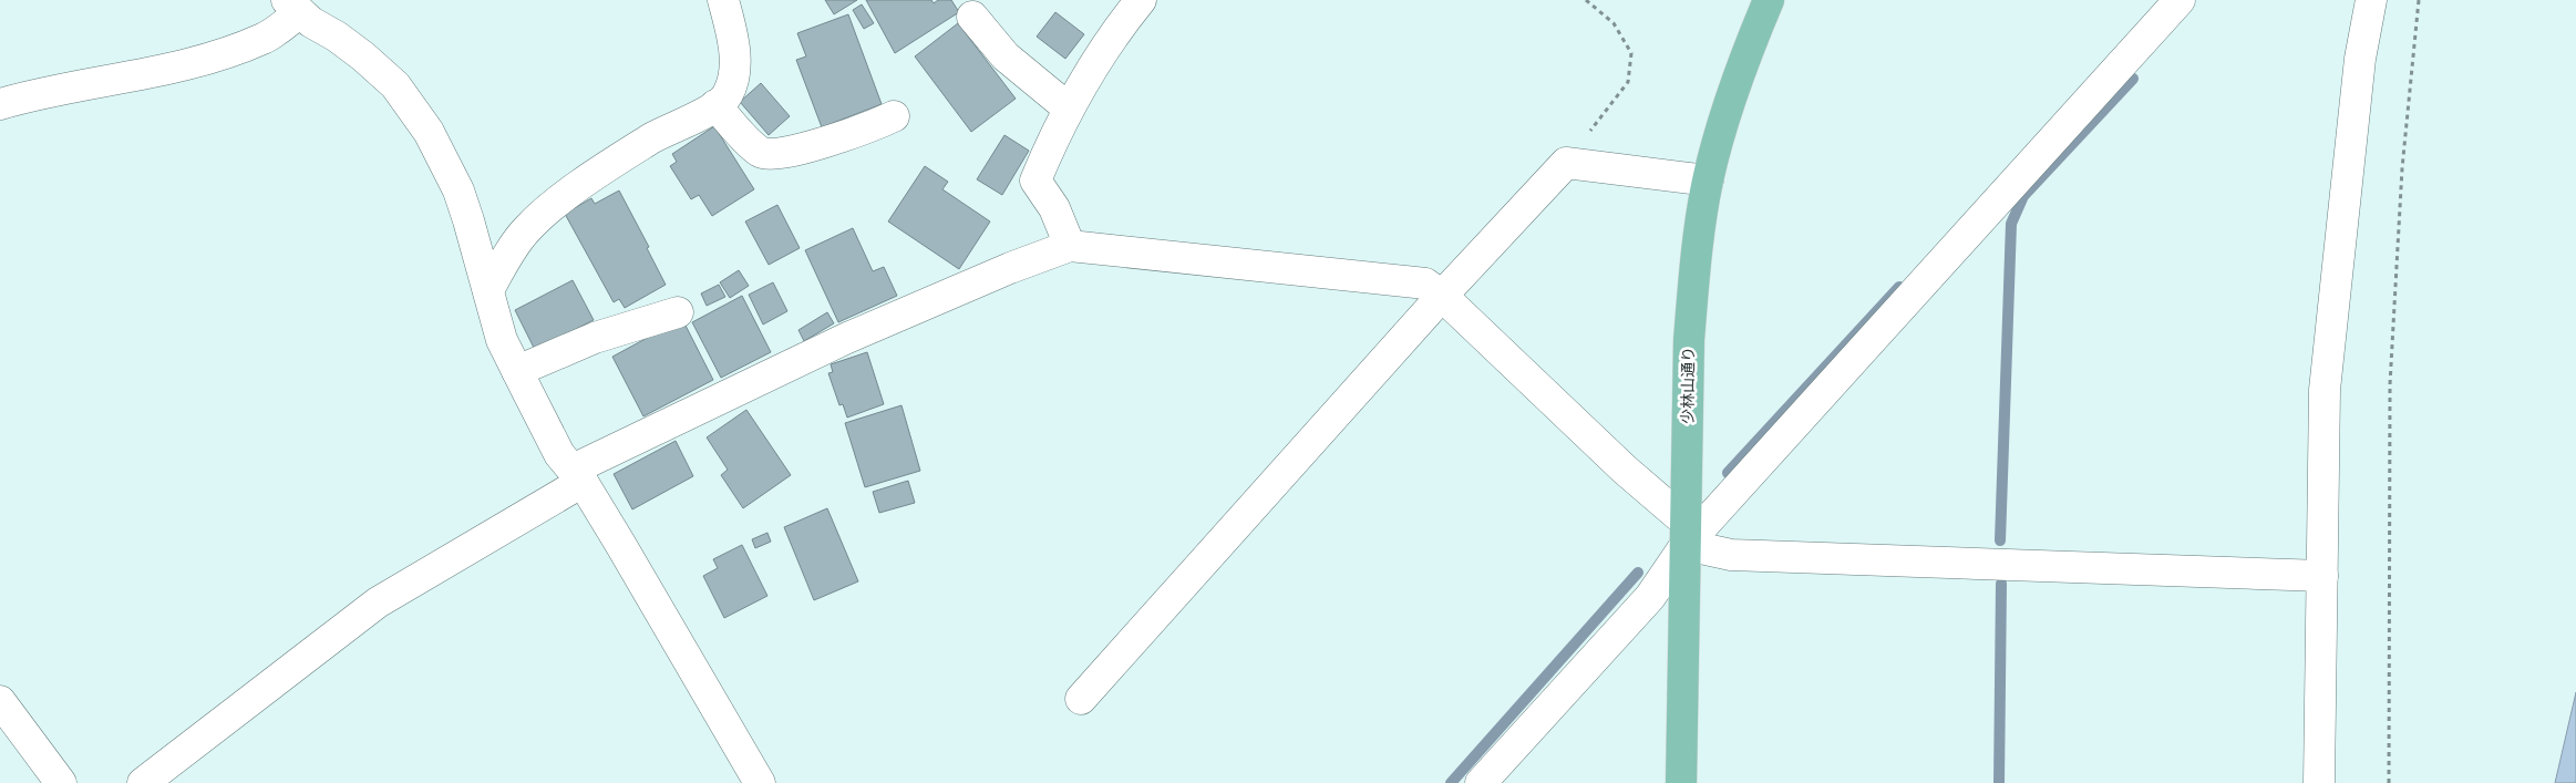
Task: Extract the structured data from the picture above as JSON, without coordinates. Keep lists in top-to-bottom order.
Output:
{
  "streets": {
    "main road": ["少林山通り"]
  }
}
